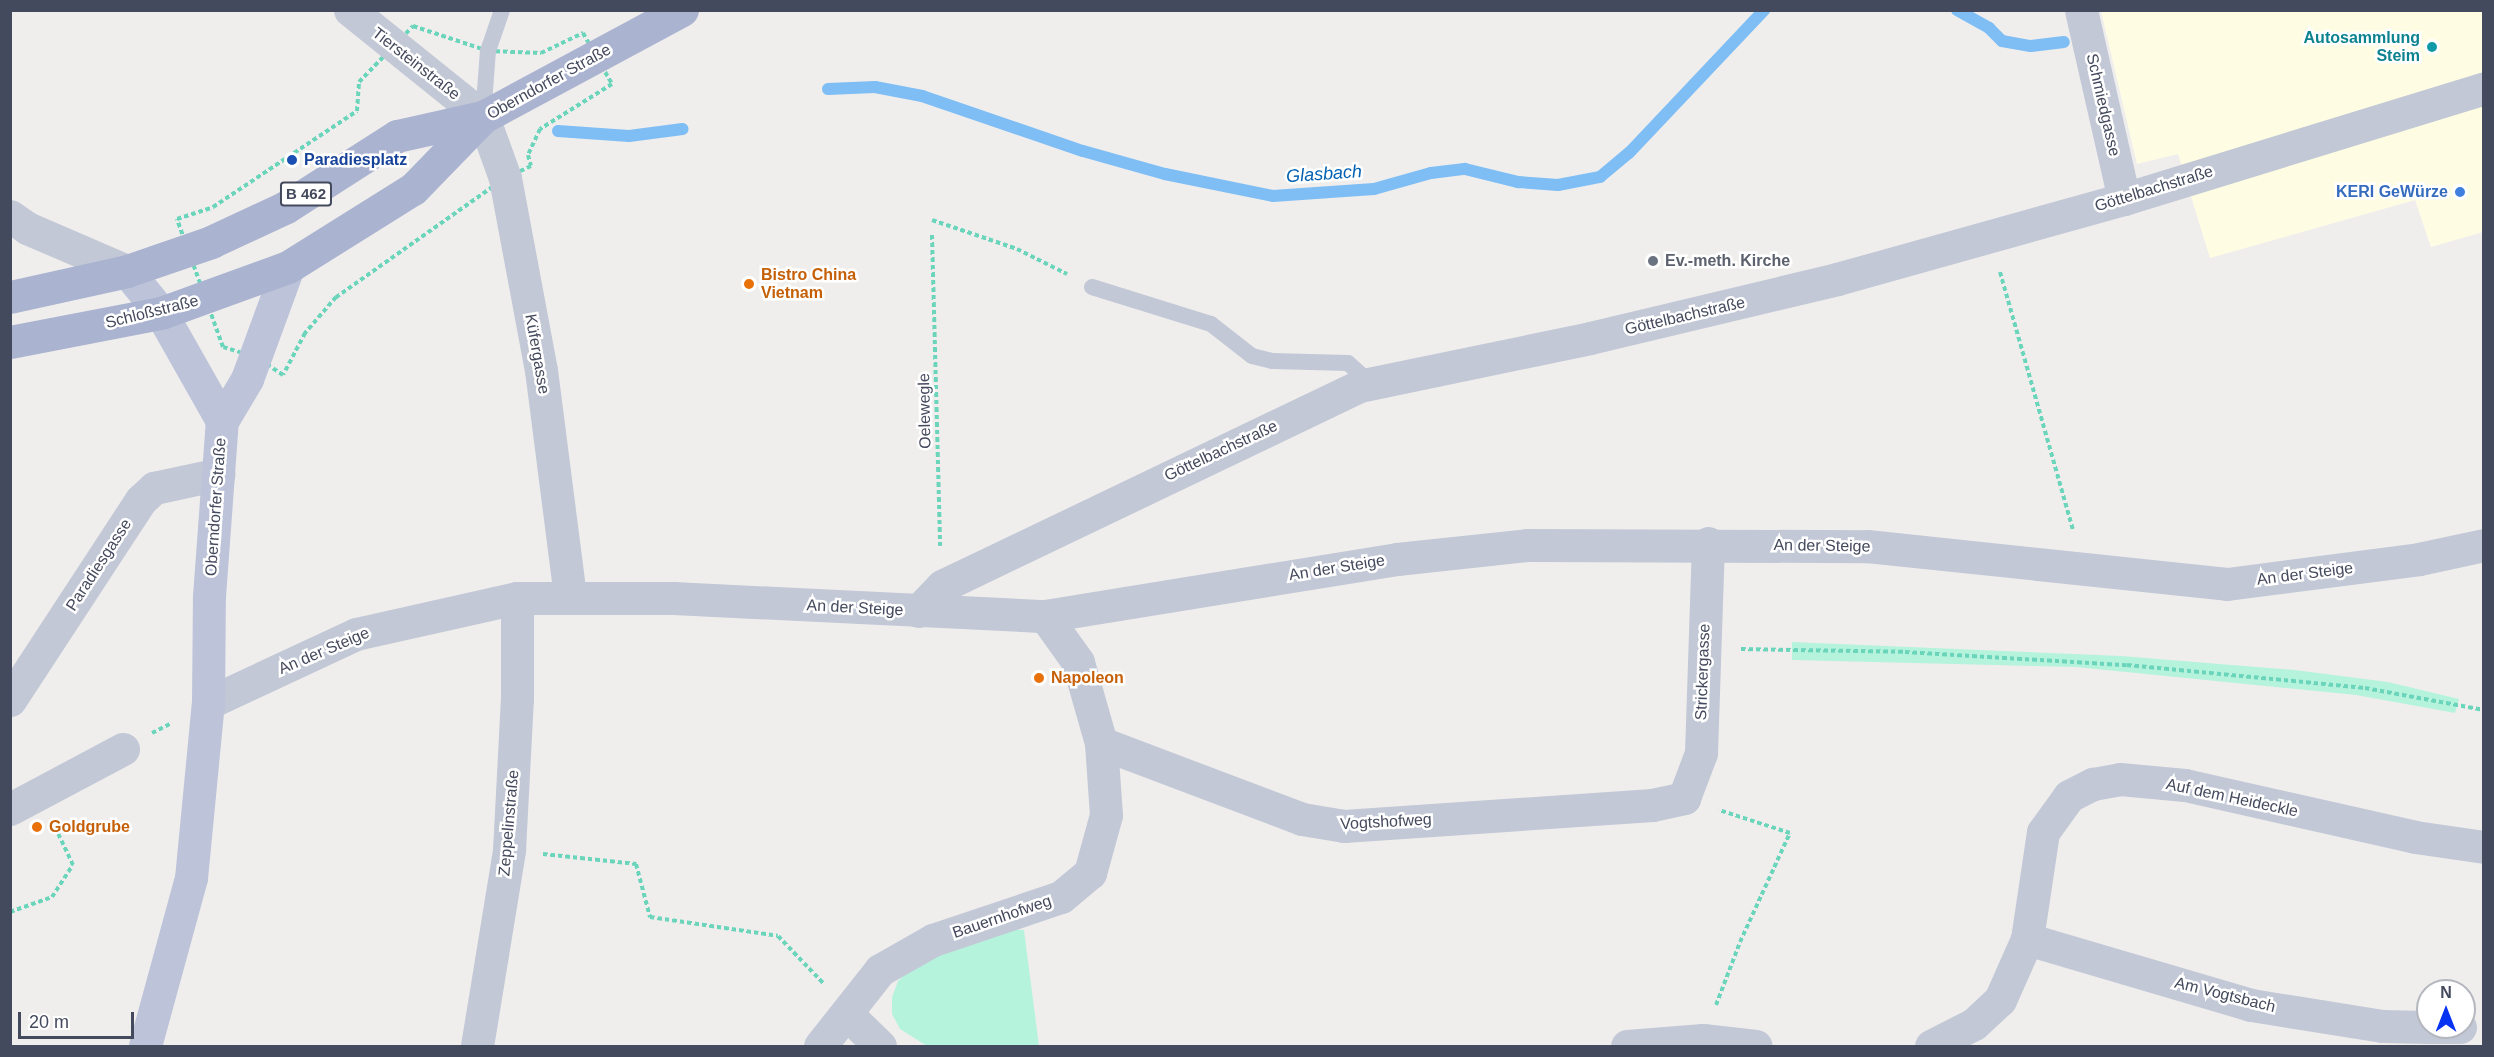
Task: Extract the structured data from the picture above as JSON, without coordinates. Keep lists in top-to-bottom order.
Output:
{
  "streets": {
    "main road": ["Oberndorfer Straße", "B 462", "Schloßstraße"],
    "street": [
      "Tiersteinstraße",
      "Schmiedgasse",
      "Göttelbachstraße",
      "Küfergasse",
      "An der Steige",
      "Paradiesgasse",
      "Strickergasse",
      "Auf dem Heideckle",
      "Vogtshofweg",
      "Zeppelinstraße",
      "Bauernhofweg",
      "Am Vogtsbach"
    ],
    "path": ["Oelewegle"]
  },
  "crossings": [
    ["Tiersteinstraße", "Oberndorfer Straße"],
    ["Tiersteinstraße", "B 462"],
    ["Tiersteinstraße", "Küfergasse"],
    ["Oberndorfer Straße", "B 462"],
    ["Oberndorfer Straße", "Schloßstraße"],
    ["Oberndorfer Straße", "Küfergasse"],
    ["Oberndorfer Straße", "An der Steige"],
    ["Oberndorfer Straße", "Paradiesgasse"],
    ["Schmiedgasse", "Göttelbachstraße"],
    ["Göttelbachstraße", "Oelewegle"],
    ["Göttelbachstraße", "An der Steige"],
    ["B 462", "Küfergasse"],
    ["Küfergasse", "An der Steige"],
    ["An der Steige", "Strickergasse"],
    ["An der Steige", "Zeppelinstraße"],
    ["An der Steige", "Bauernhofweg"],
    ["Strickergasse", "Vogtshofweg"],
    ["Auf dem Heideckle", "Am Vogtsbach"],
    ["Vogtshofweg", "Bauernhofweg"]
  ],
  "water": ["Glasbach"],
  "places": [
    "Autosammlung Steim",
    "Paradiesplatz",
    "KERI GeWürze",
    "Ev.-meth. Kirche",
    "Bistro China Vietnam",
    "Napoleon",
    "Goldgrube"
  ],
  "scale_bar": "20 m",
  "north": "top"
}
